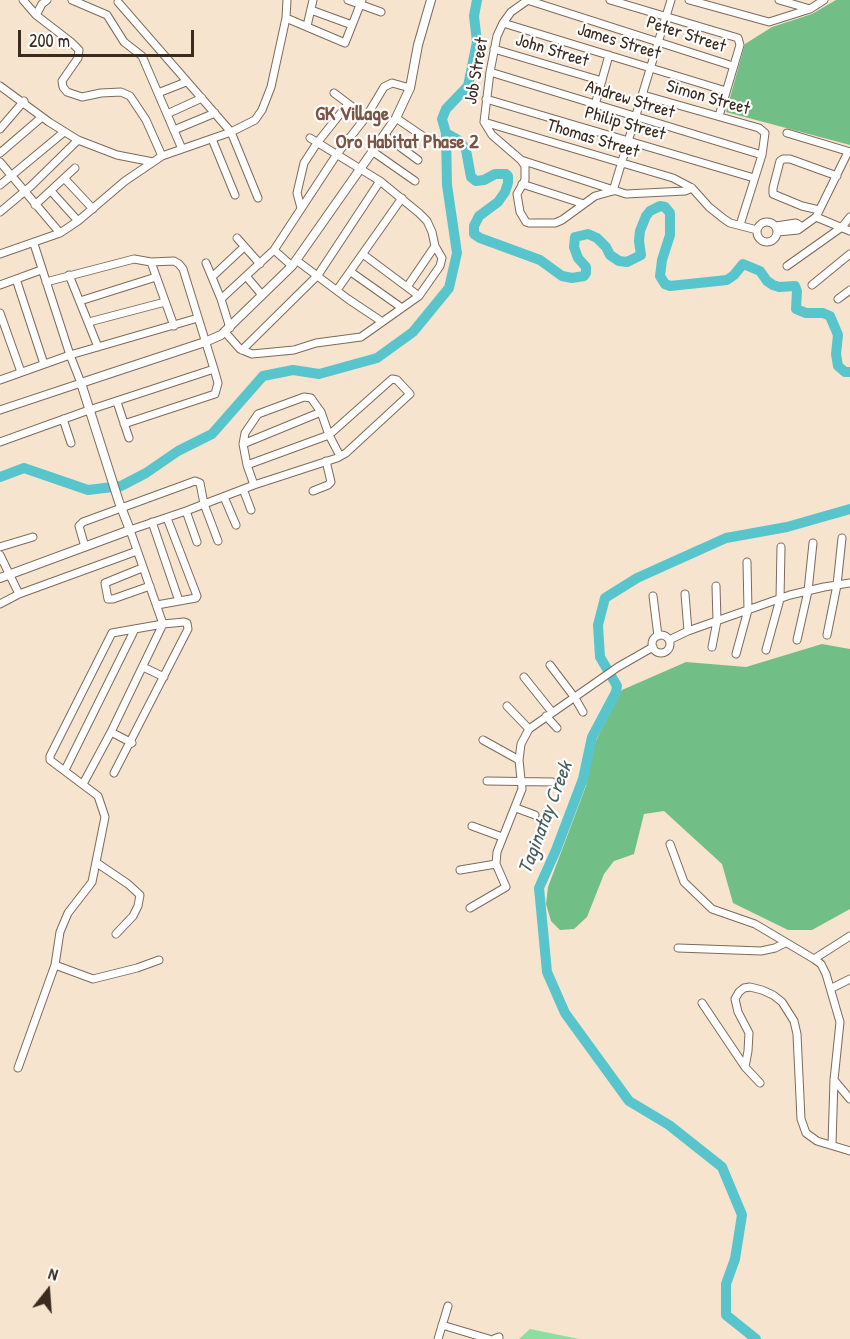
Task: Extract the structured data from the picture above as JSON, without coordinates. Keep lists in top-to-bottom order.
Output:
{
  "streets": {
    "street": [
      "Peter Street",
      "James Street",
      "John Street",
      "Job Street",
      "Simon Street",
      "Andrew Street",
      "Philip Street",
      "Thomas Street"
    ]
  },
  "crossings": [
    ["Peter Street", "Job Street"],
    ["James Street", "Job Street"],
    ["John Street", "Job Street"],
    ["Job Street", "Andrew Street"],
    ["Job Street", "Philip Street"],
    ["Job Street", "Thomas Street"],
    ["Simon Street", "Andrew Street"]
  ],
  "districts": ["GK Village", "Oro Habitat Phase 2"],
  "water": ["Taginatay Creek"],
  "scale_bar": "200 m",
  "north": "top"
}
